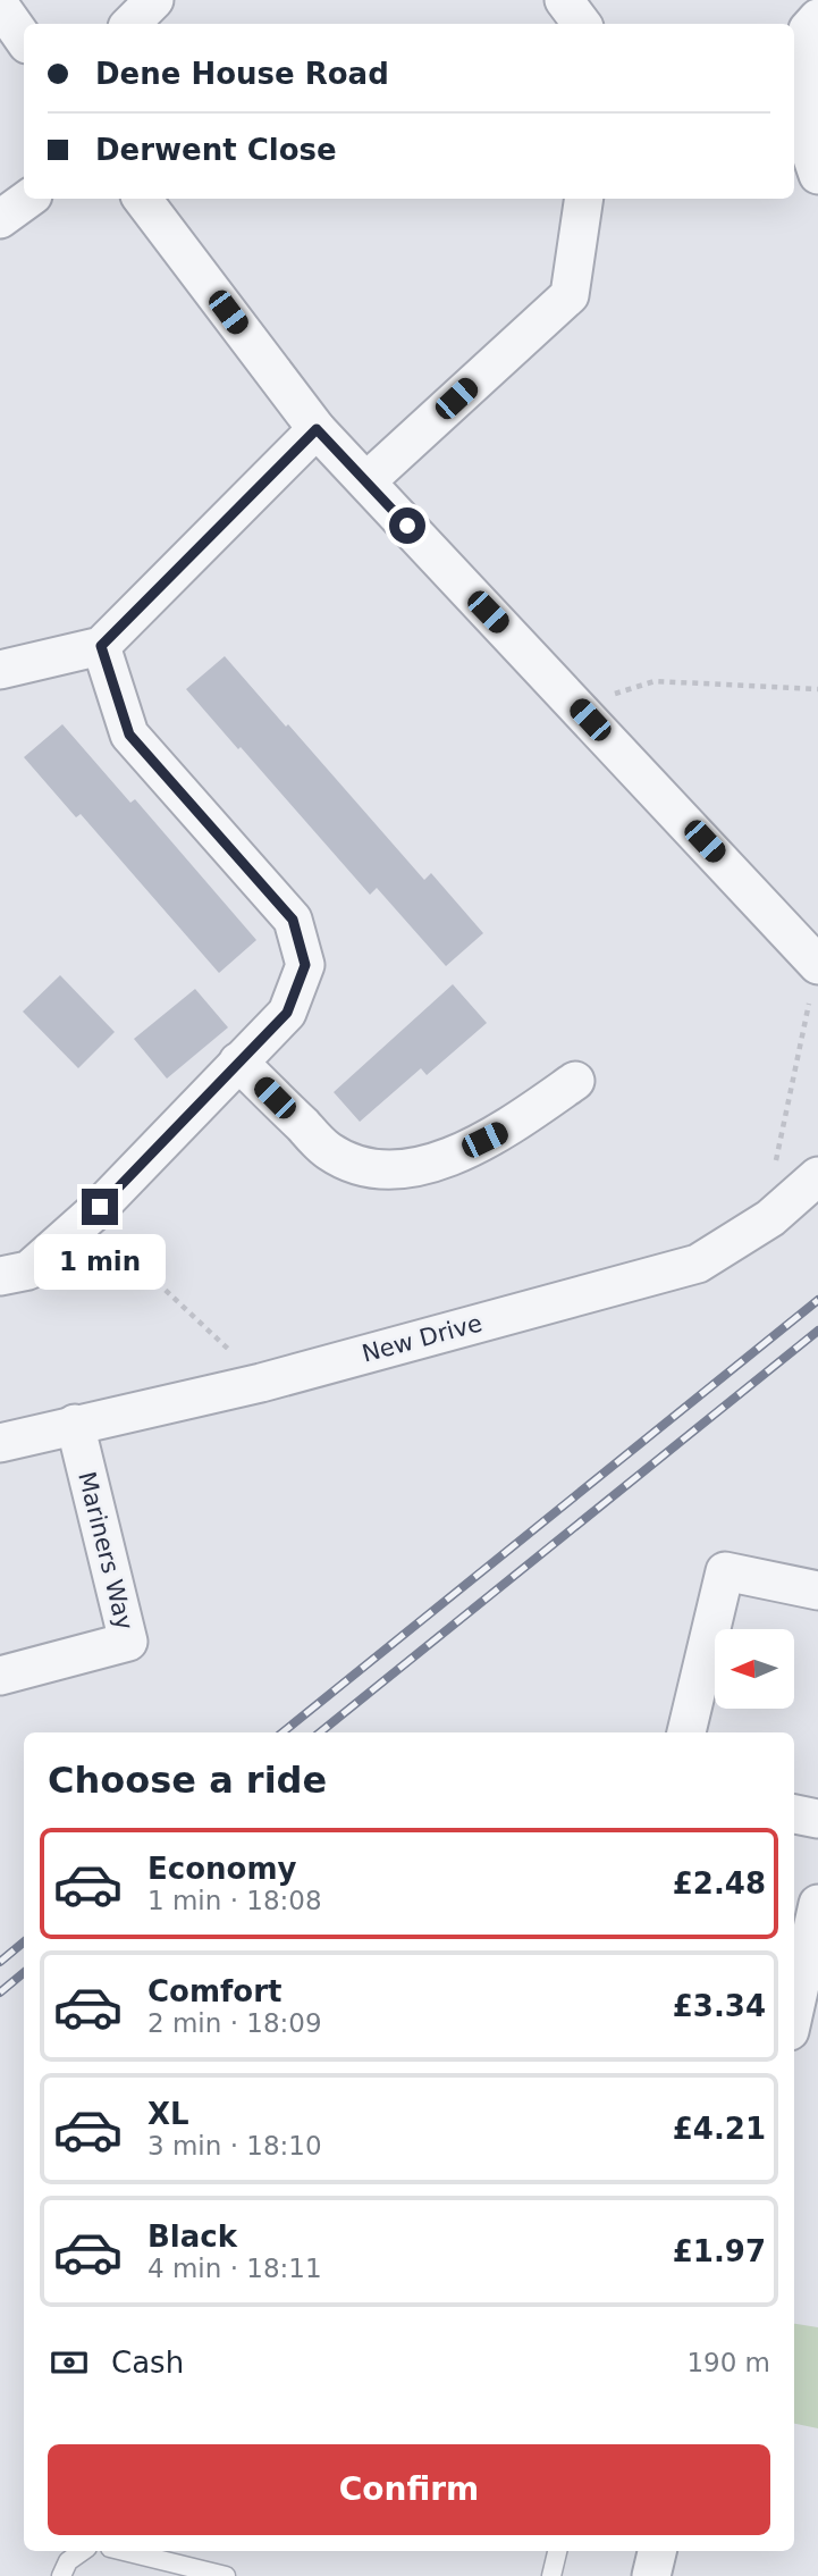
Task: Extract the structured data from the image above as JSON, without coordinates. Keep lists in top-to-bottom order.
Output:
{
  "streets": {
    "street": ["New Drive", "Mariners Way"]
  },
  "crossings": [
    ["New Drive", "Mariners Way"]
  ],
  "north": "left",
  "page": {
    "banner": ["Dene House Road", "Derwent Close"],
    "bubble": "1 min",
    "heading": "Choose a ride",
    "list": [
      {
        "name": "Economy",
        "note": "1 min · 18:08",
        "value": "£2.48"
      },
      {
        "name": "Comfort",
        "note": "2 min · 18:09",
        "value": "£3.34"
      },
      {
        "name": "XL",
        "note": "3 min · 18:10",
        "value": "£4.21"
      },
      {
        "name": "Black",
        "note": "4 min · 18:11",
        "value": "£1.97"
      }
    ],
    "pay": ["Cash", "190 m"],
    "buttons": "Confirm"
  }
}
